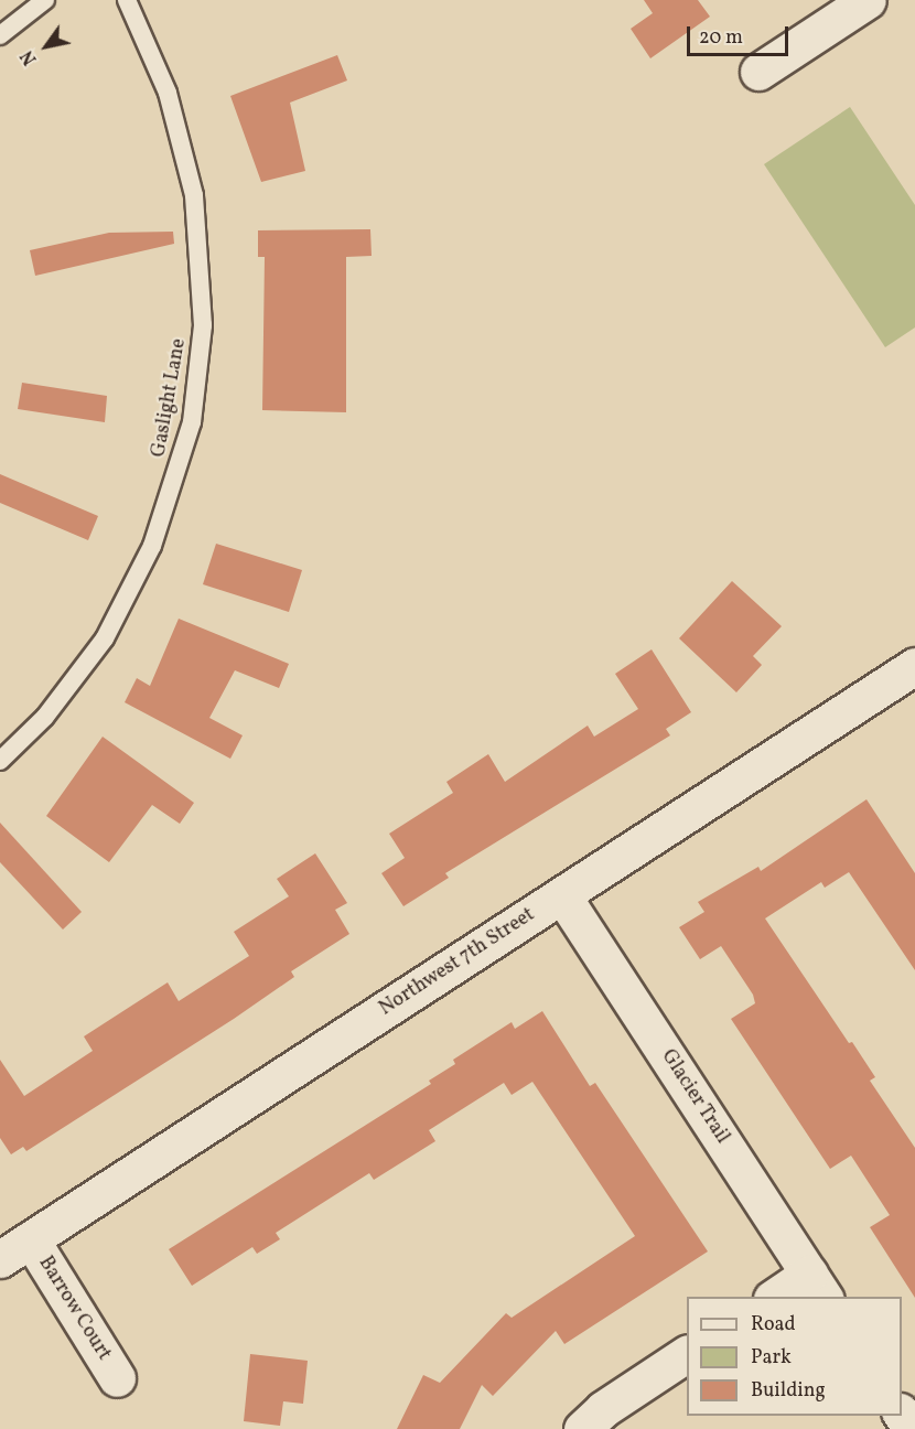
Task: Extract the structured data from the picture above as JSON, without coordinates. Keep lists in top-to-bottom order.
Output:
{
  "streets": {
    "street": ["Northwest 7th Street", "Glacier Trail", "Barrow Court"],
    "lane": ["Gaslight Lane"]
  },
  "crossings": [
    ["Northwest 7th Street", "Glacier Trail"],
    ["Northwest 7th Street", "Barrow Court"]
  ],
  "legend": ["Road", "Park", "Building"],
  "scale_bar": "20 m",
  "north": "bottom left"
}
